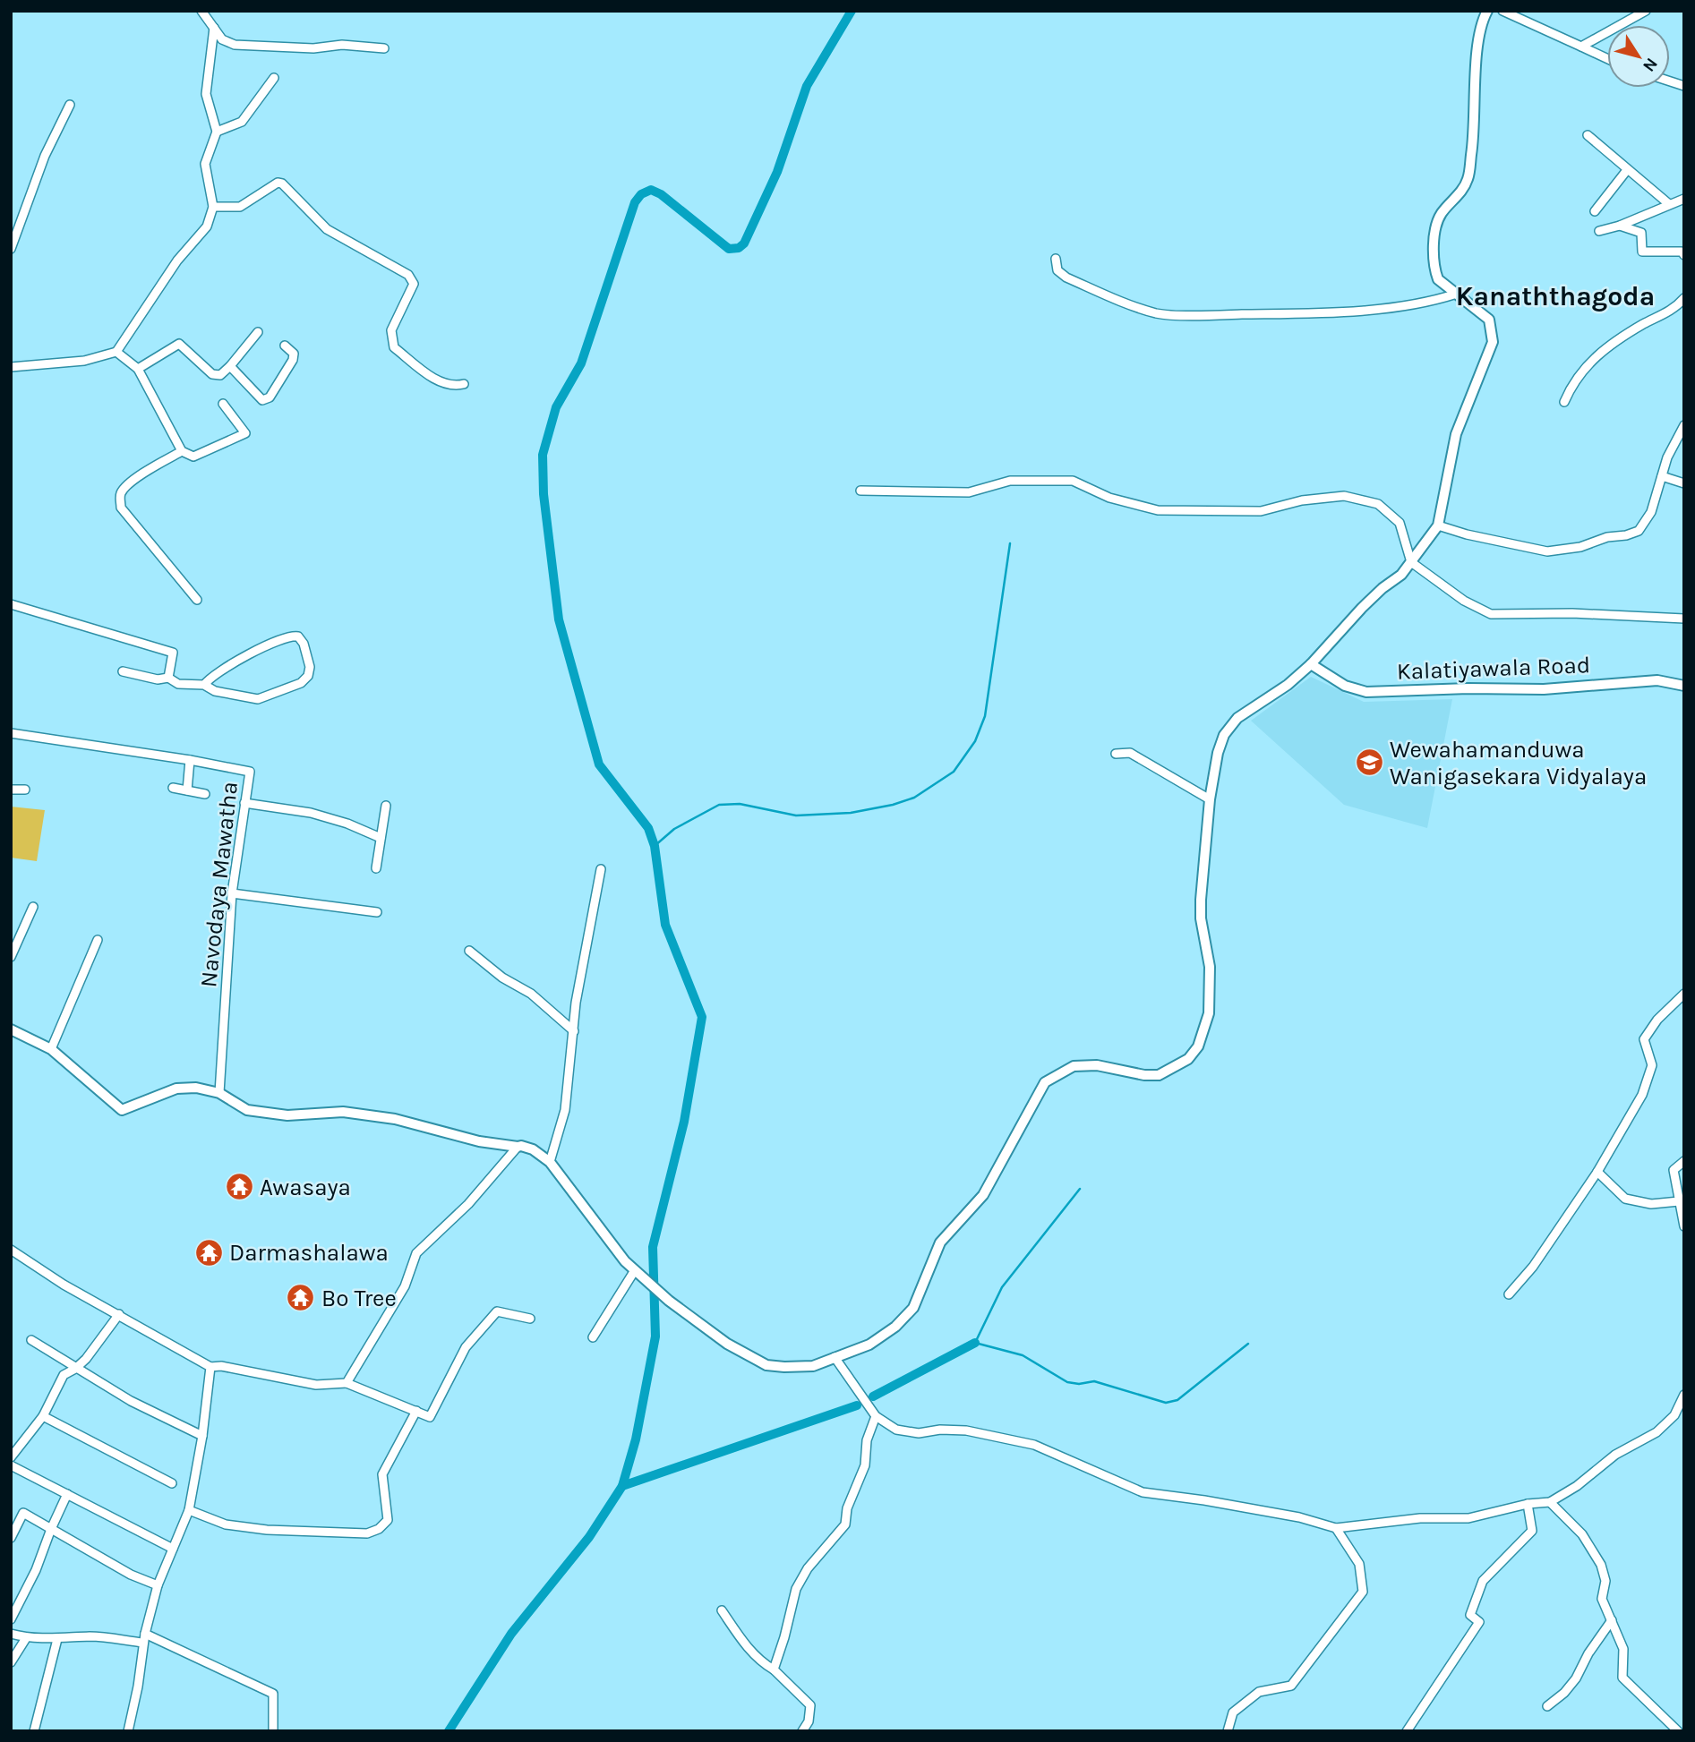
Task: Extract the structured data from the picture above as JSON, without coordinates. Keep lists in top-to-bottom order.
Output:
{
  "streets": {
    "street": ["Kalatiyawala Road", "Navodaya Mawatha"]
  },
  "districts": ["Kanaththagoda"],
  "places": {
    "school or university": ["Wewahamanduwa Wanigasekara Vidyalaya"],
    "temple": ["Awasaya", "Darmashalawa", "Bo Tree"]
  },
  "north": "bottom right"
}
